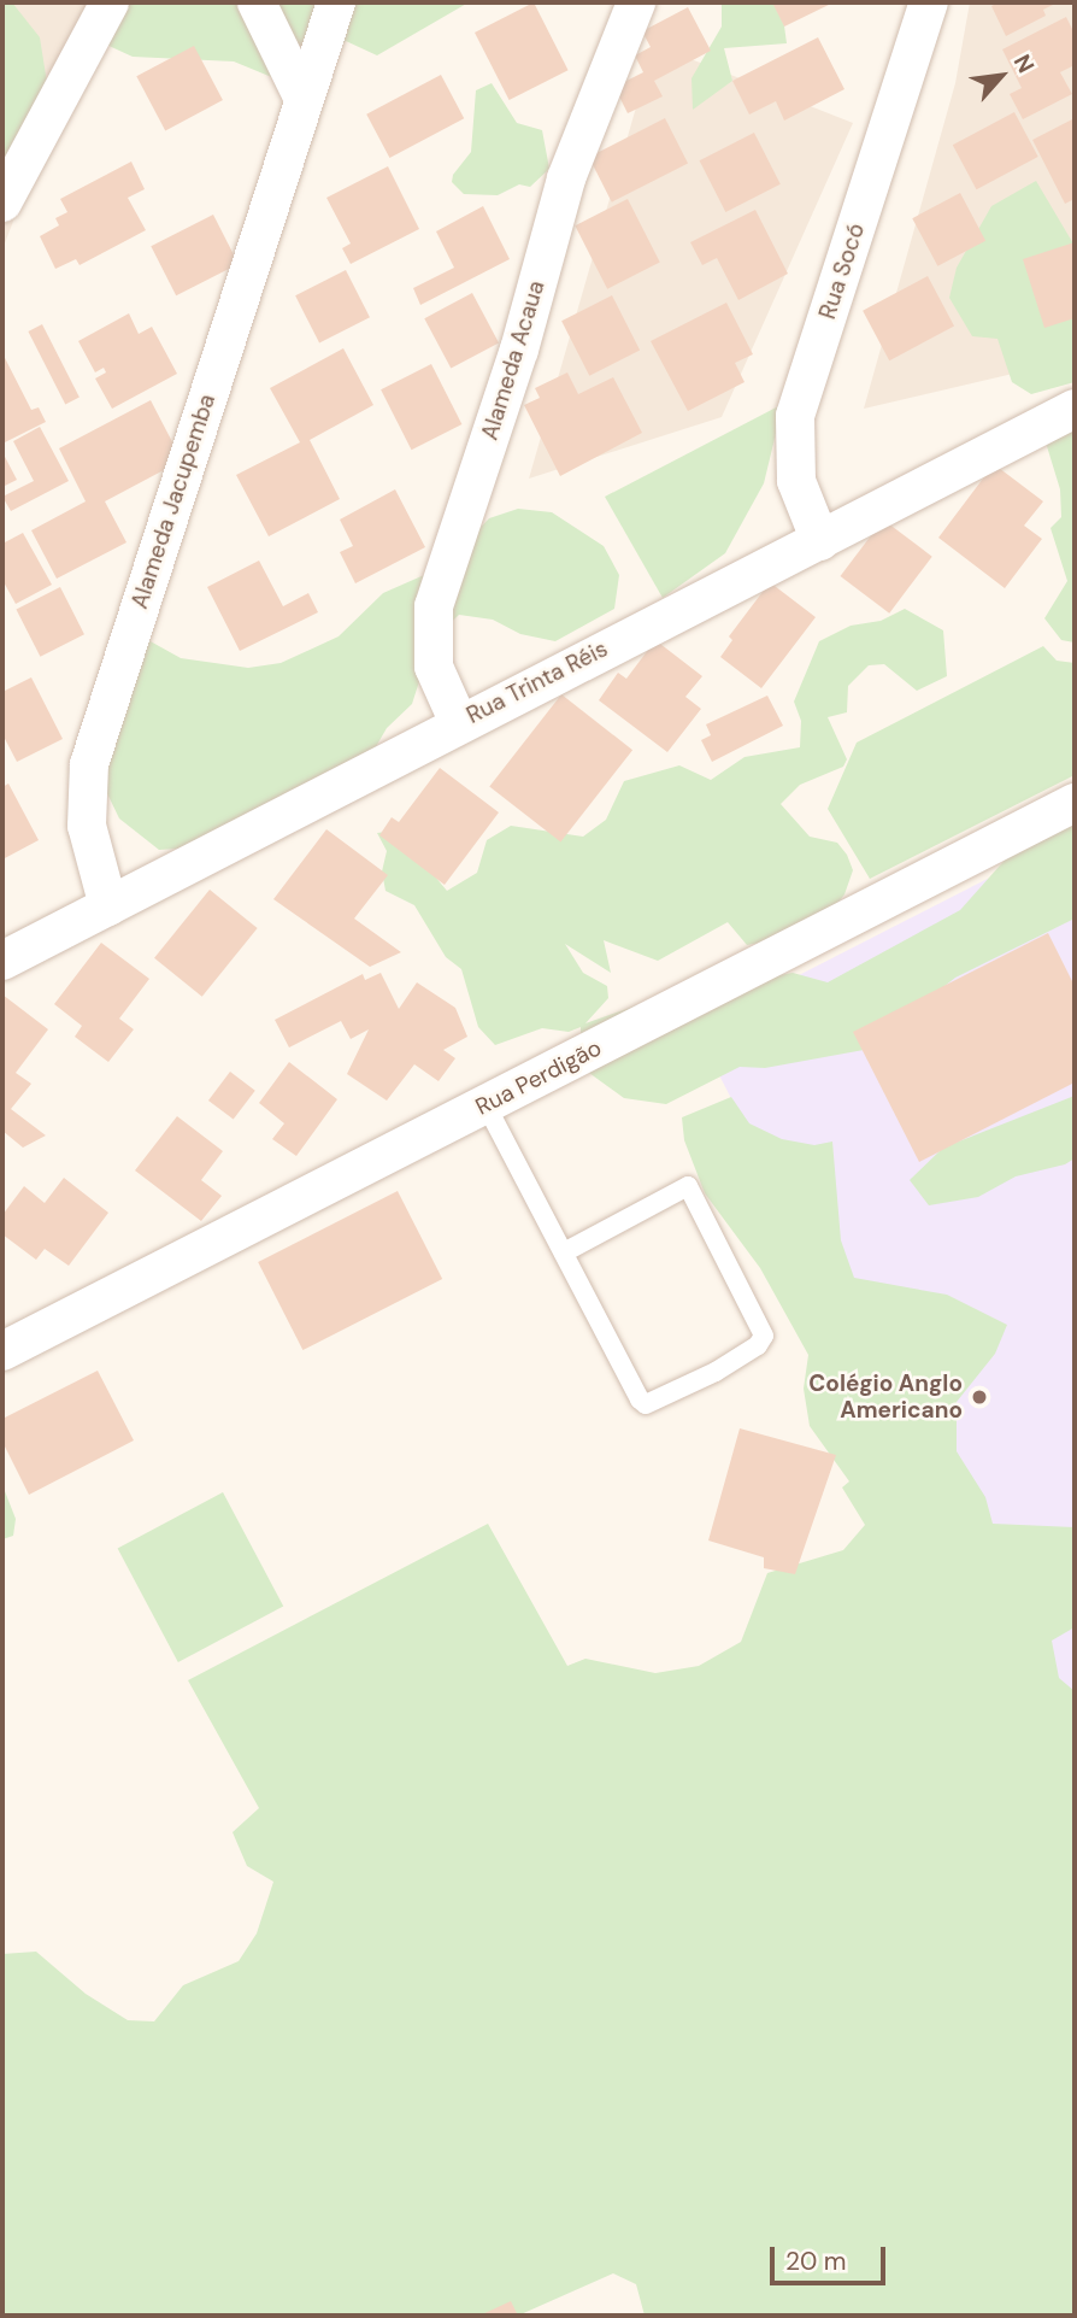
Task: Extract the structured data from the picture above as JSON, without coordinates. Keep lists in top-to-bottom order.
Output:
{
  "streets": {
    "street": [
      "Rua Socó",
      "Alameda Acaua",
      "Alameda Jacupemba",
      "Rua Trinta Réis",
      "Rua Perdigão"
    ]
  },
  "crossings": [
    ["Rua Socó", "Rua Trinta Réis"],
    ["Alameda Acaua", "Rua Trinta Réis"],
    ["Alameda Jacupemba", "Rua Trinta Réis"]
  ],
  "places": ["Colégio Anglo Americano"],
  "scale_bar": "20 m",
  "north": "top right"
}
